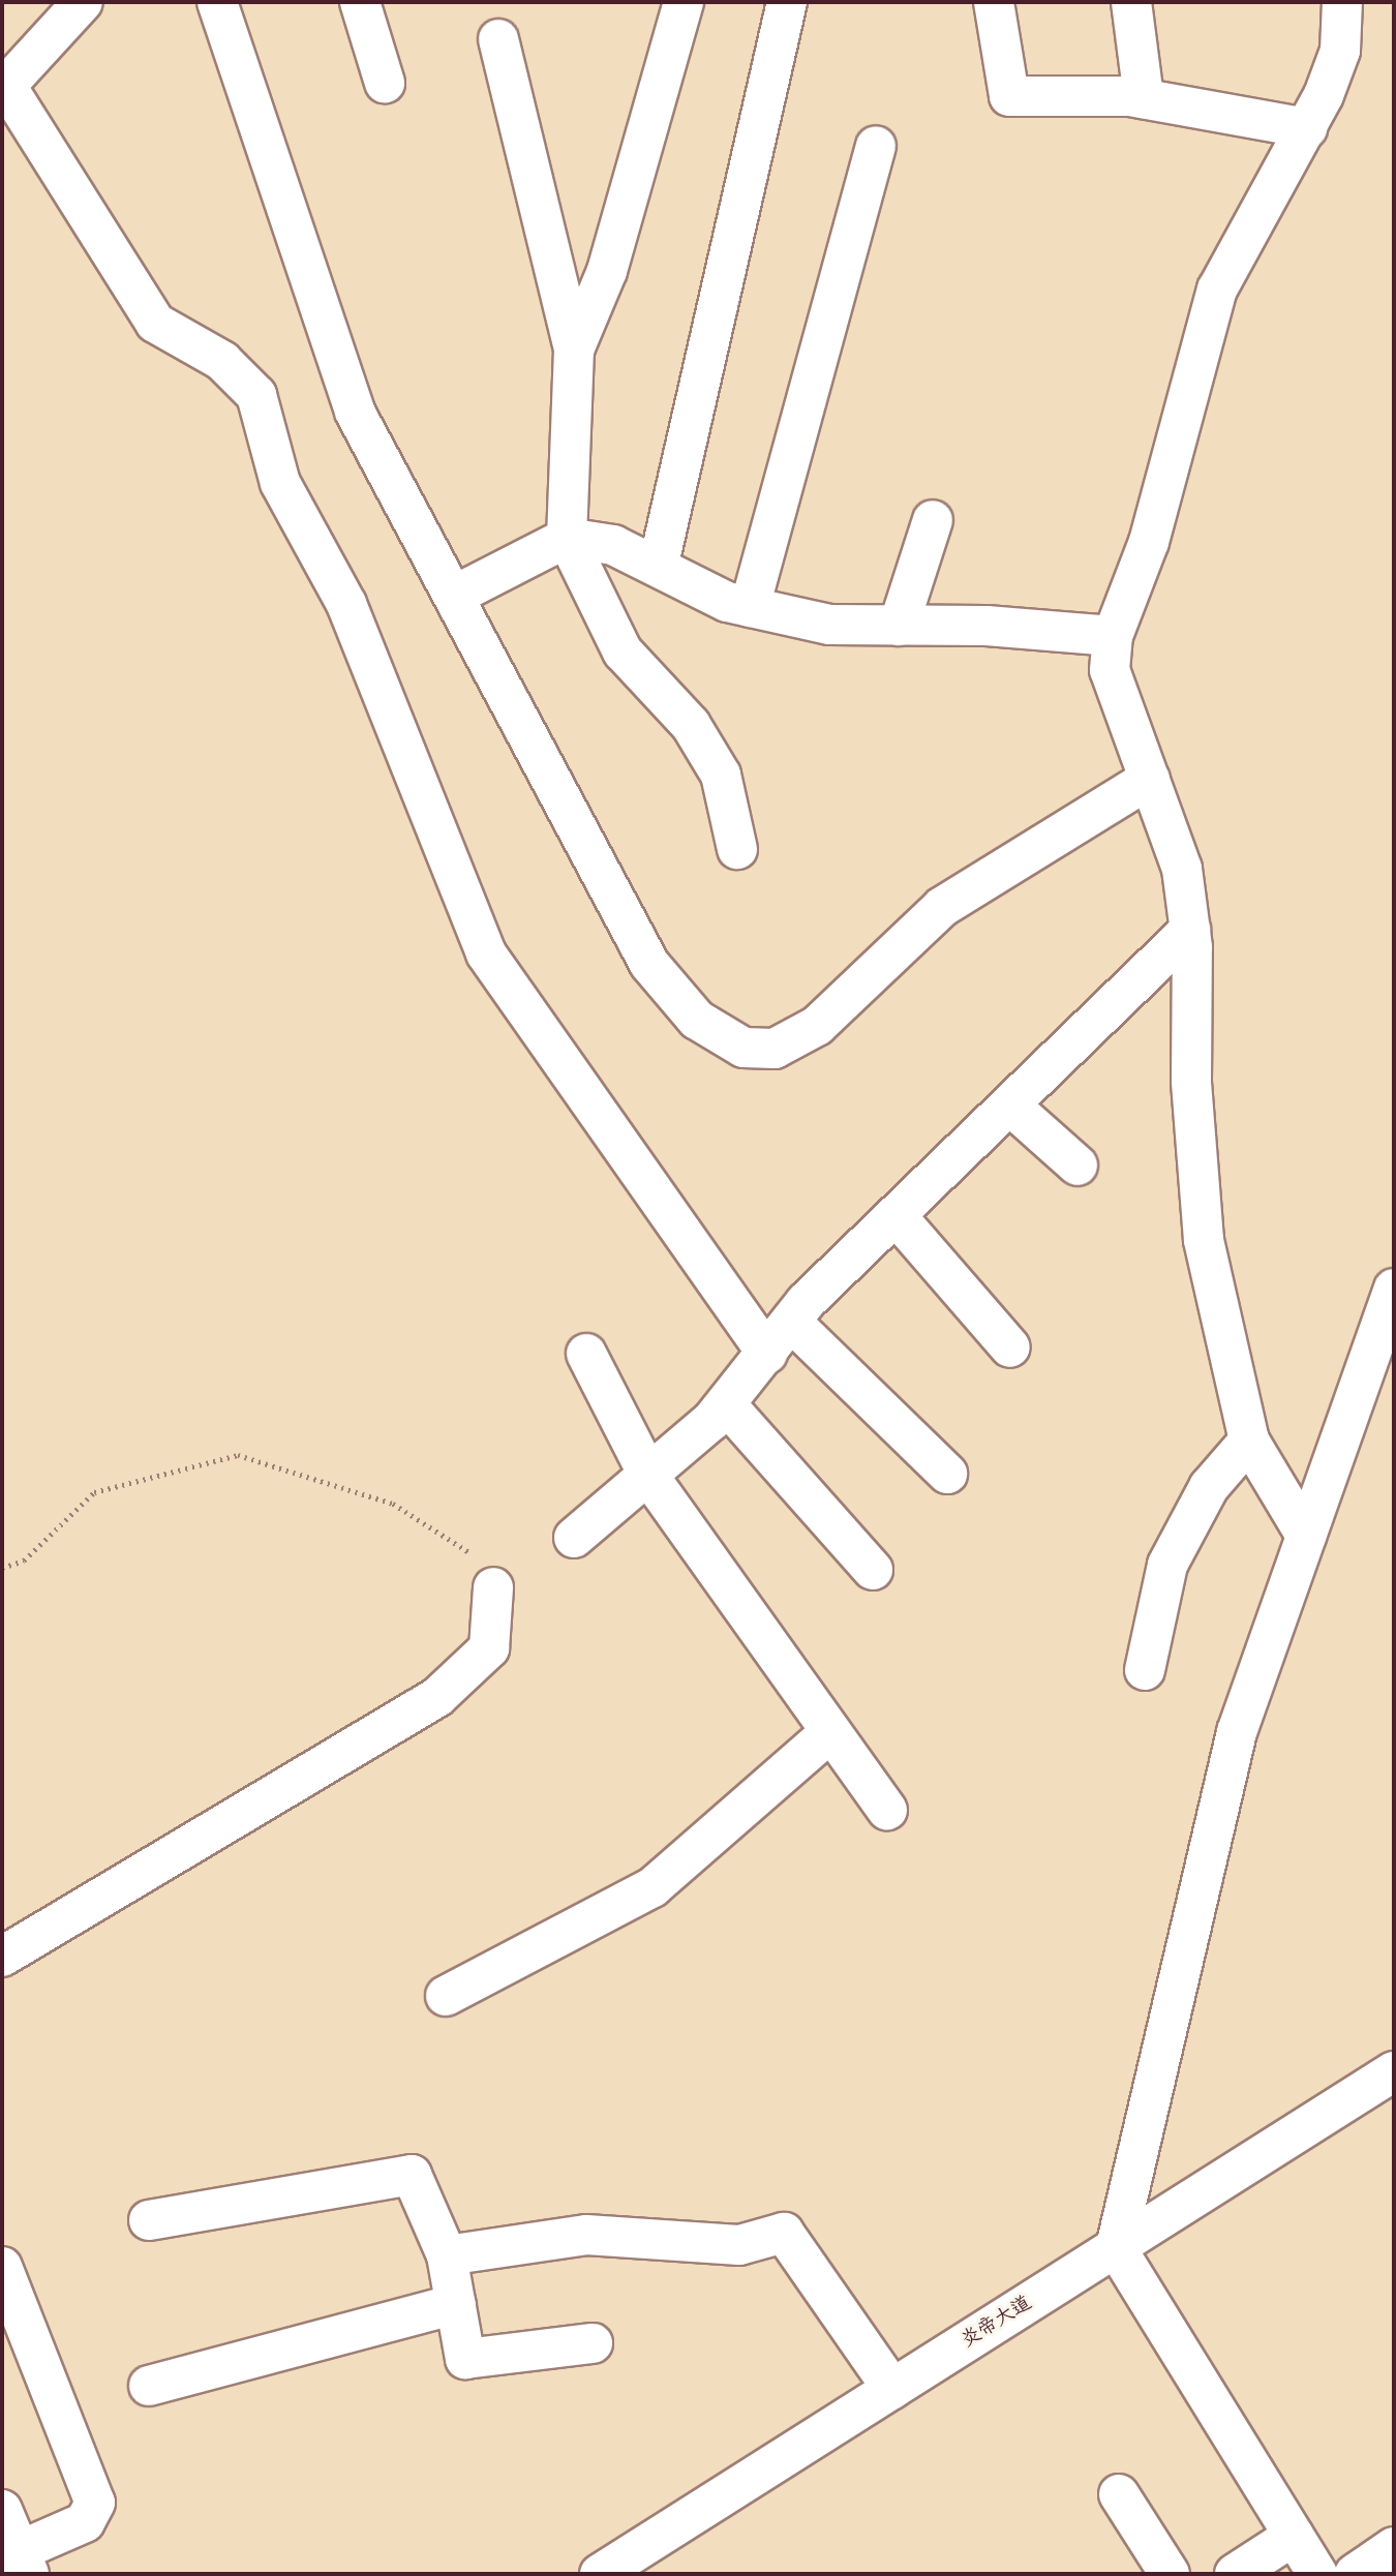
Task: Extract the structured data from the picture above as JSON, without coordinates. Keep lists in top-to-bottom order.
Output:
{
  "streets": {
    "street": ["炎帝大道"]
  }
}
